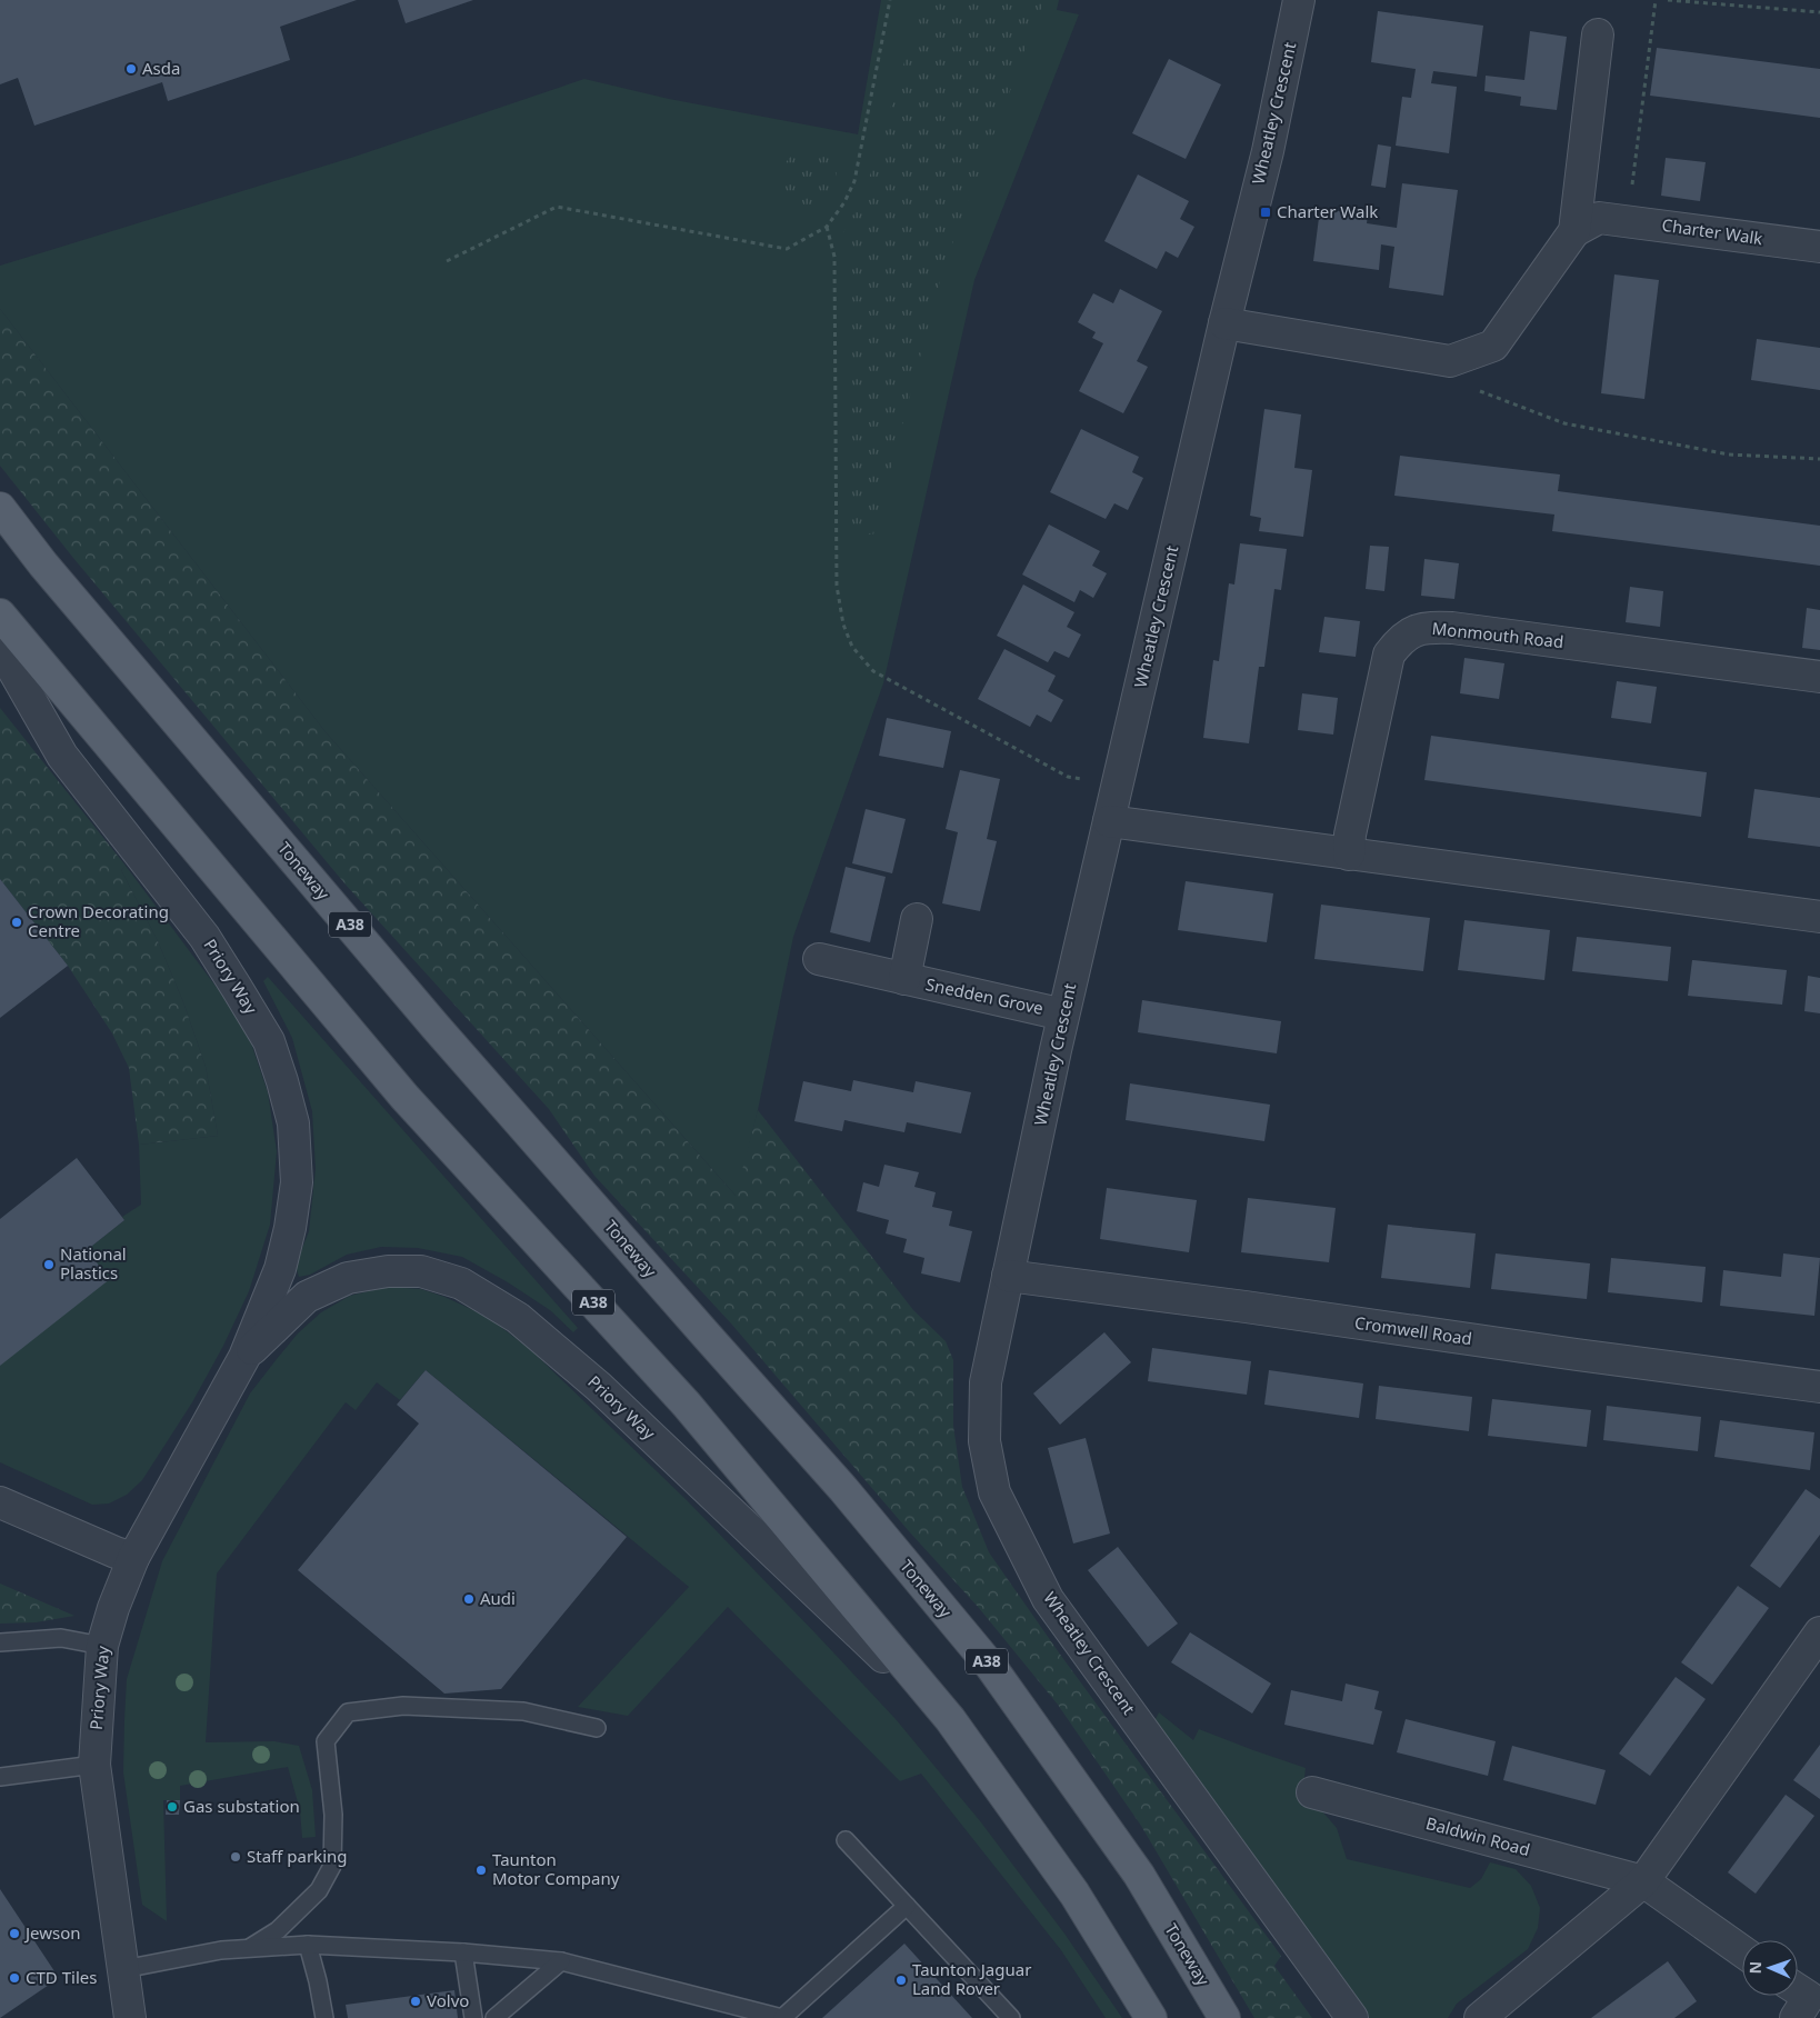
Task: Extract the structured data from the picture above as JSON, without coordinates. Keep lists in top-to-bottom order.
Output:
{
  "streets": {
    "main road": ["Toneway", "A38"],
    "street": [
      "Wheatley Crescent",
      "Charter Walk",
      "Monmouth Road",
      "Priory Way",
      "Snedden Grove",
      "Cromwell Road",
      "Baldwin Road"
    ]
  },
  "crossings": [
    ["Wheatley Crescent", "Charter Walk"],
    ["Wheatley Crescent", "Snedden Grove"],
    ["Wheatley Crescent", "Cromwell Road"],
    ["A38", "Priory Way"]
  ],
  "places": {
    "other": [
      "Asda",
      "Crown Decorating Centre",
      "National Plastics",
      "Audi",
      "Gas substation",
      "Staff parking",
      "Taunton Motor Company",
      "Jewson",
      "CTD Tiles",
      "Taunton Jaguar Land Rover",
      "Volvo"
    ],
    "transit": ["Charter Walk"]
  },
  "north": "left"
}
